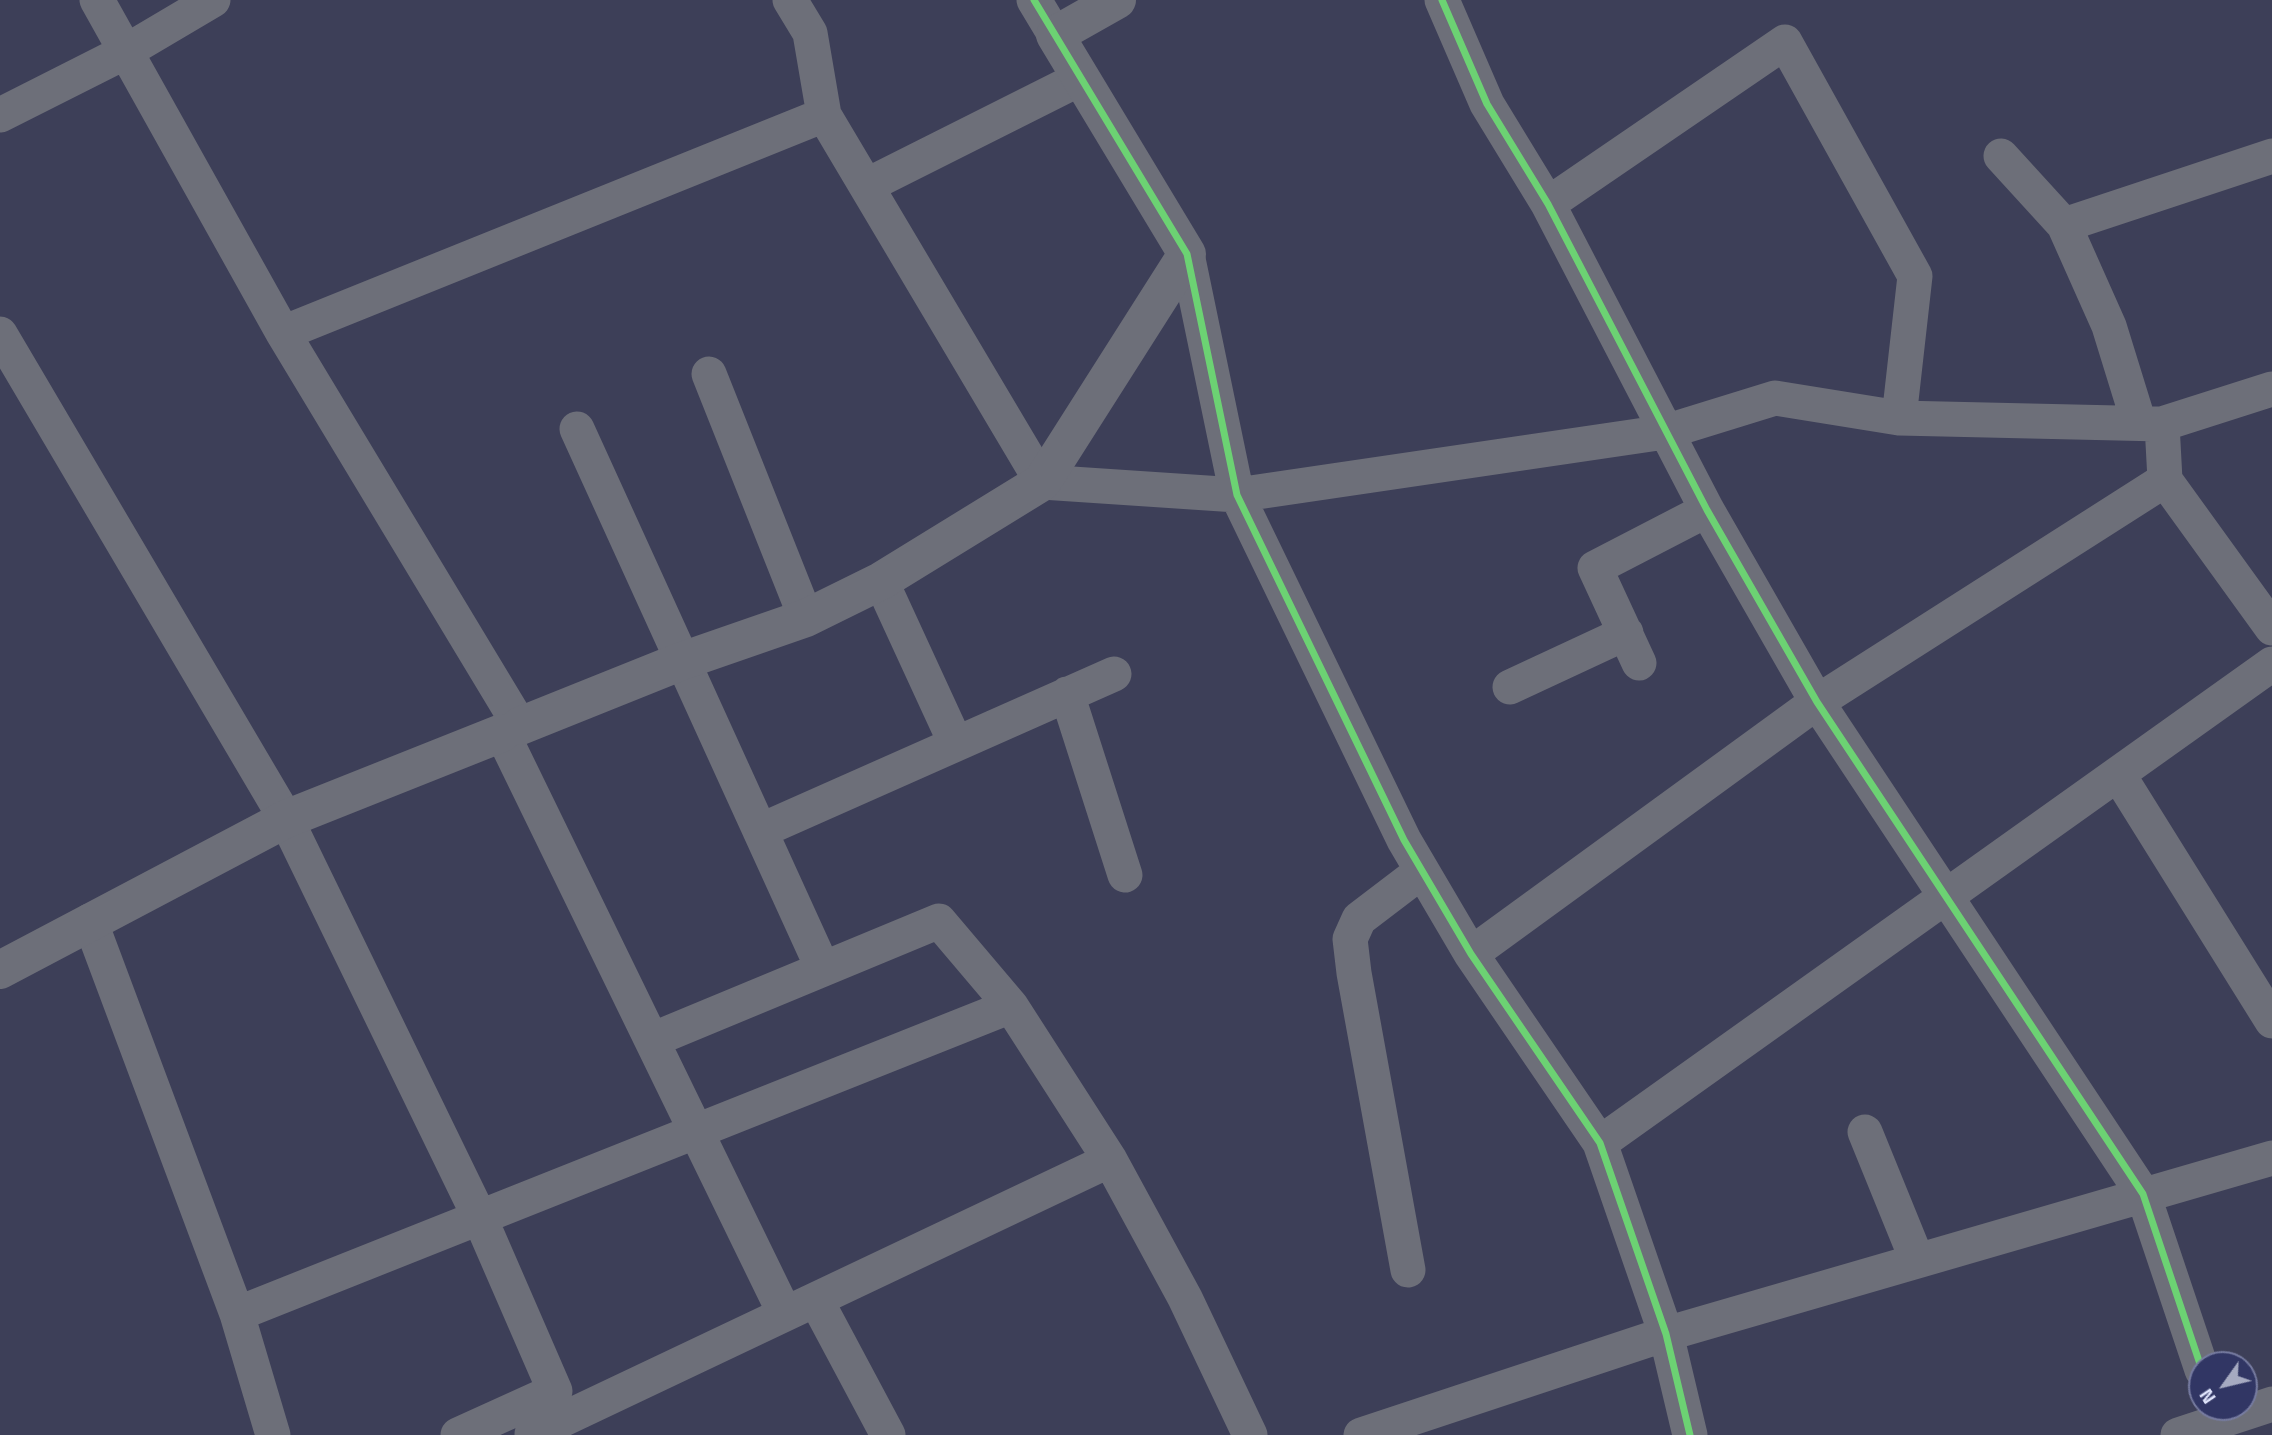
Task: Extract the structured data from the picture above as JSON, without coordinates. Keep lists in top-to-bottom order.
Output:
{
  "north": "bottom left"
}
